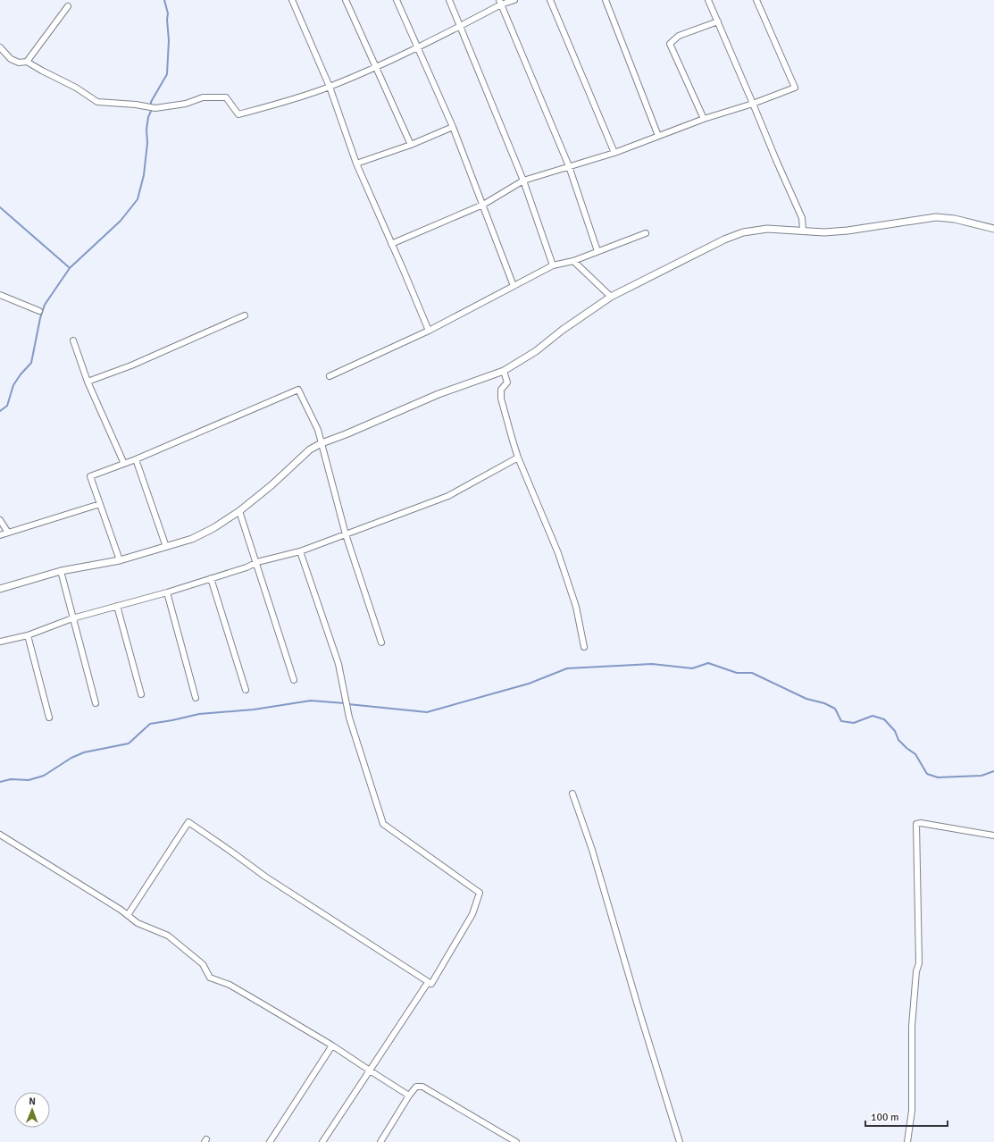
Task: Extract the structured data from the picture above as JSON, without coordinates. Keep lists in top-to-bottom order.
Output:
{
  "scale_bar": "100 m",
  "north": "top"
}
